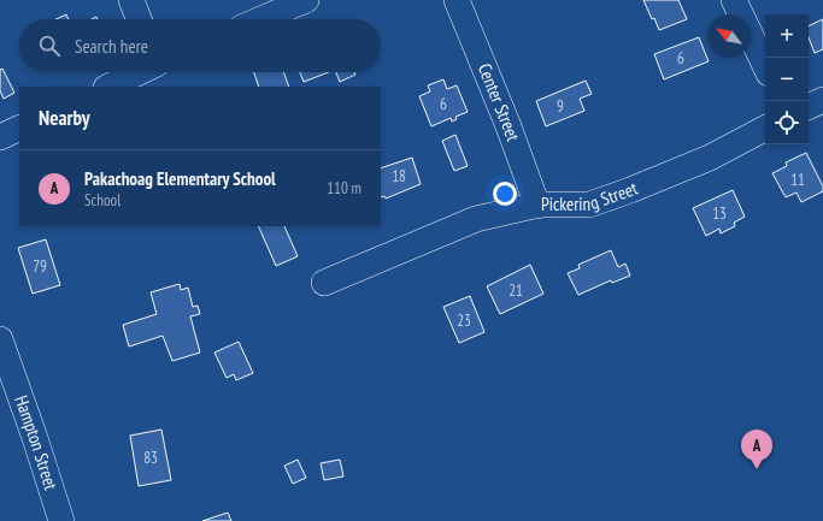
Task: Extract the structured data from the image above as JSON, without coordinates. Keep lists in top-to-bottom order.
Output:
{
  "streets": {
    "street": ["Center Street", "Pickering Street", "Hampton Street"]
  },
  "crossings": [
    ["Center Street", "Pickering Street"]
  ],
  "house_numbers": [
    "6",
    "6",
    "9",
    "18",
    "11",
    "13",
    "79",
    "21",
    "23",
    "83"
  ],
  "north": "top left",
  "page": {
    "map_buttons": ["+", "−"],
    "search": "Search here",
    "heading": "Nearby",
    "list": [
      {
        "mark": "A",
        "name": "Pakachoag Elementary School",
        "note": "School",
        "value": "110 m"
      }
    ],
    "pins": "A"
  }
}
